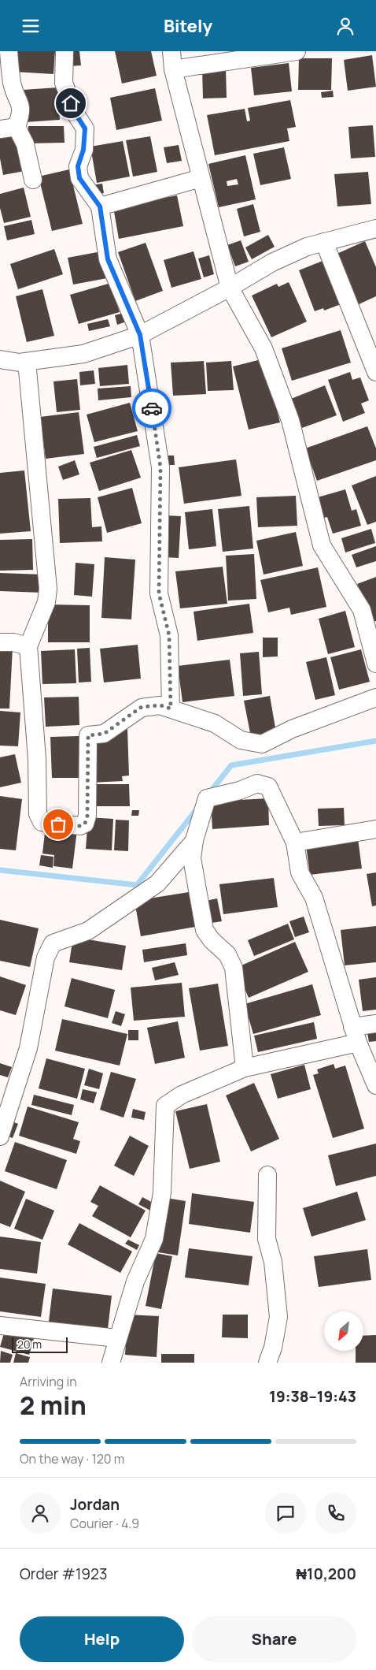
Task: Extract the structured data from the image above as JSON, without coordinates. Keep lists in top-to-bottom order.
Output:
{
  "scale_bar": "20 m",
  "north": "bottom left",
  "page": {
    "header": "Bitely",
    "scale": "20 m",
    "heading": ["2 min", "Arriving in", "19:38–19:43"],
    "panel": [
      "Jordan",
      "Courier · 4.9",
      "Order #1923",
      "₦10,200"
    ],
    "bar": "On the way · 120 m",
    "buttons": ["Help", "Share"]
  }
}
